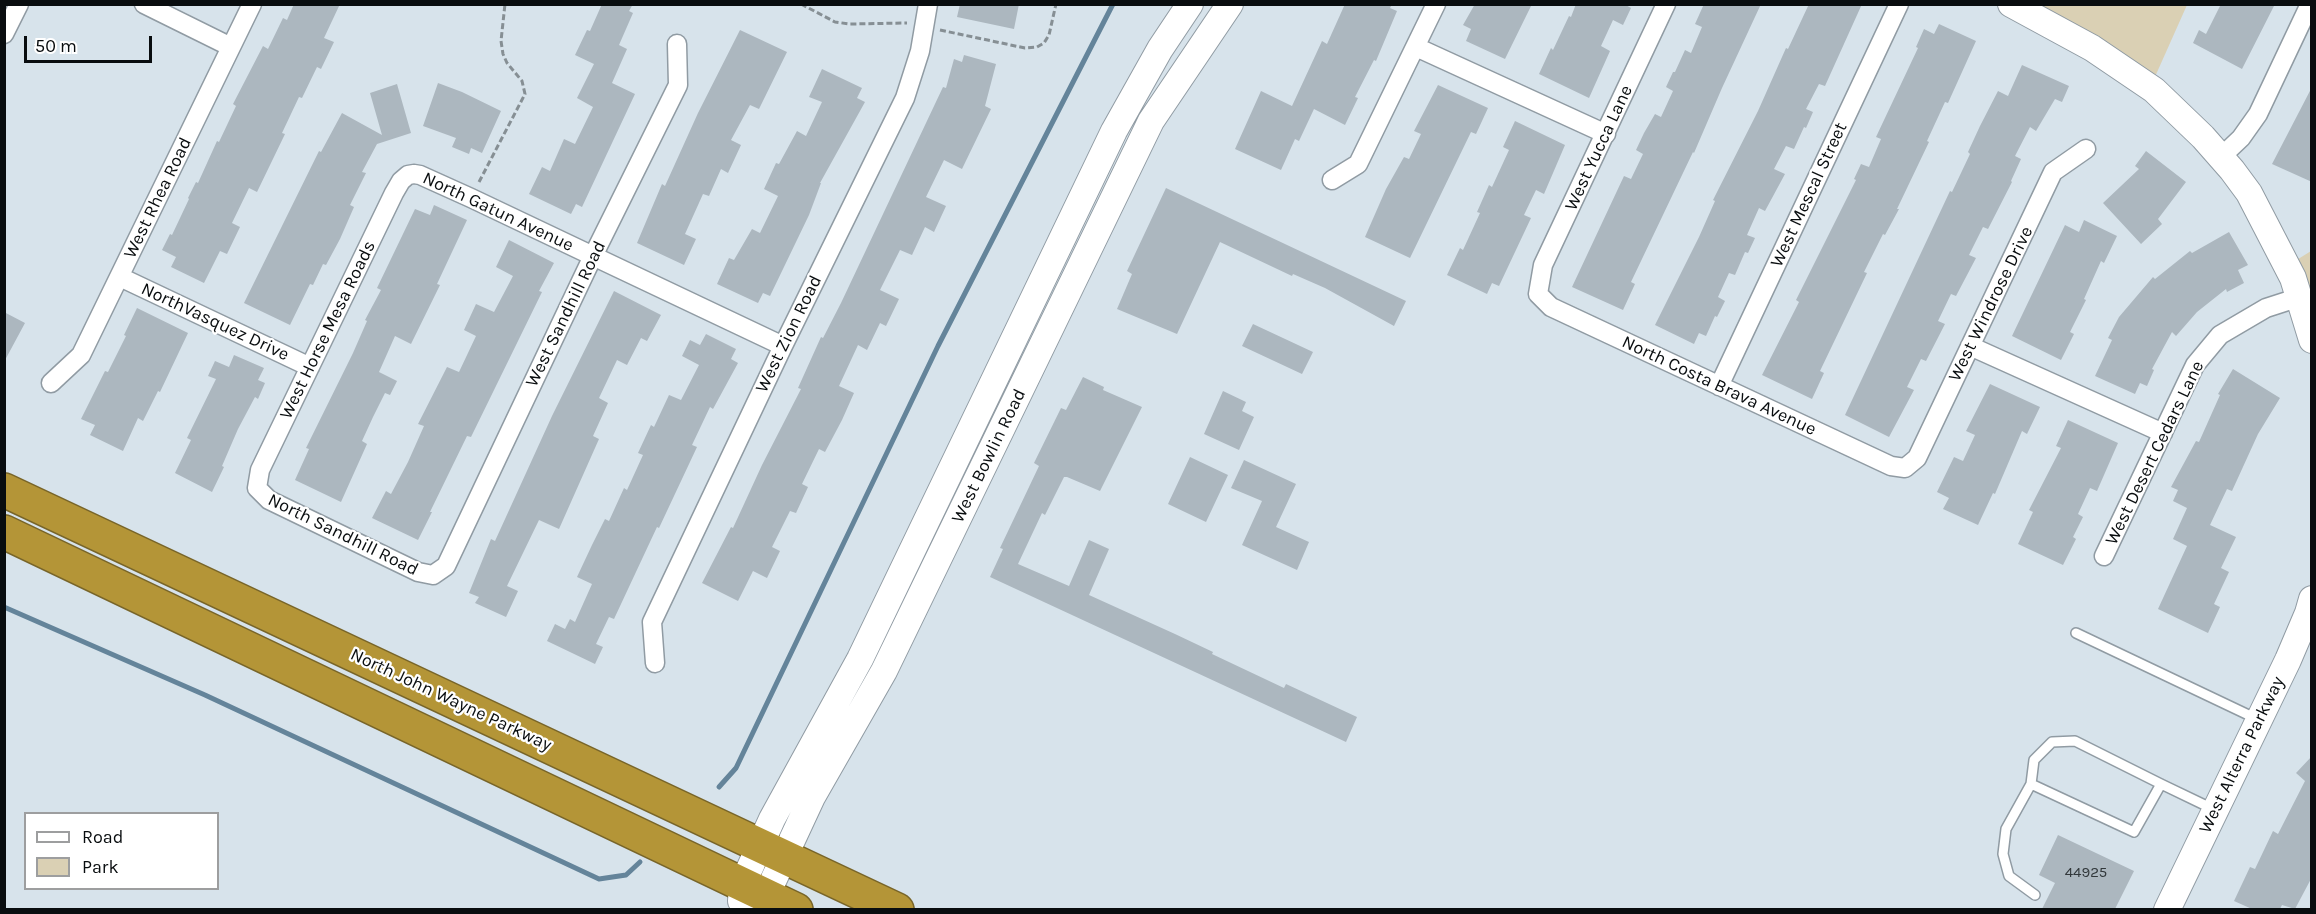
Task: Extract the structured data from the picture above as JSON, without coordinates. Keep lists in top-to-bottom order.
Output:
{
  "streets": {
    "highway": ["North John Wayne Parkway"],
    "street": [
      "West Yucca Lane",
      "West Mescal Street",
      "West Rhea Road",
      "North Gatun Avenue",
      "West Windrose Drive",
      "West Sandhill Road",
      "NorthVasquez Drive",
      "West Horse Mesa Roads",
      "West Zion Road",
      "North Costa Brava Avenue",
      "West Desert Cedars Lane",
      "West Bowlin Road",
      "North Sandhill Road",
      "West Alterra Parkway"
    ]
  },
  "crossings": [
    ["West Yucca Lane", "North Costa Brava Avenue"],
    ["West Mescal Street", "North Costa Brava Avenue"],
    ["West Rhea Road", "NorthVasquez Drive"],
    ["North Gatun Avenue", "West Sandhill Road"],
    ["North Gatun Avenue", "West Horse Mesa Roads"],
    ["North Gatun Avenue", "West Zion Road"],
    ["West Windrose Drive", "North Costa Brava Avenue"],
    ["West Sandhill Road", "North Sandhill Road"],
    ["NorthVasquez Drive", "West Horse Mesa Roads"],
    ["West Horse Mesa Roads", "North Sandhill Road"],
    ["West Bowlin Road", "North John Wayne Parkway"]
  ],
  "house_numbers": ["44925"],
  "legend": ["Road", "Park"],
  "scale_bar": "50 m"
}
